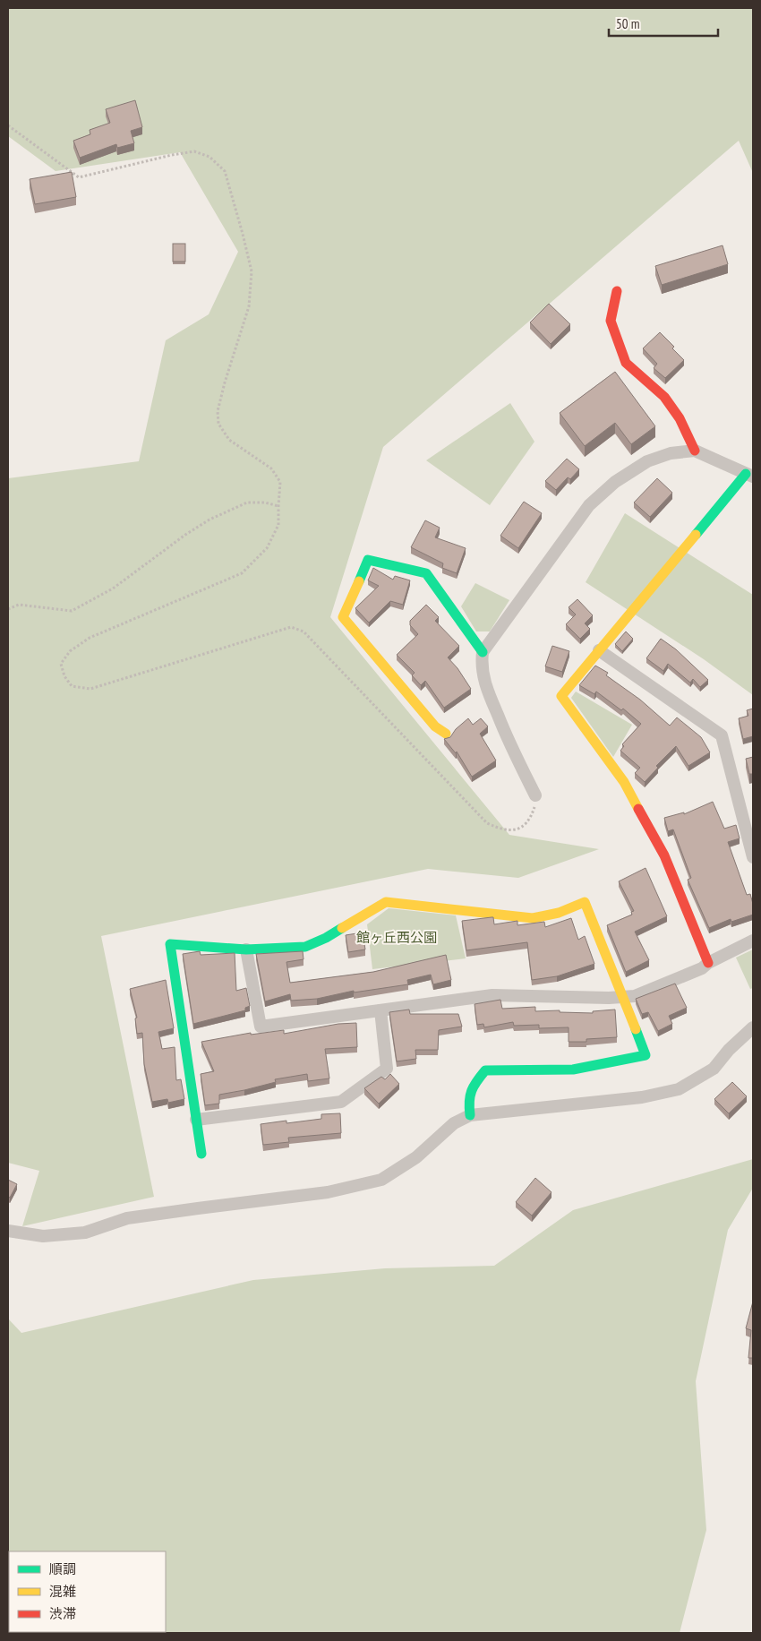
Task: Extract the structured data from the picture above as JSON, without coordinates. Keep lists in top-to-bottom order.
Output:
{
  "parks": ["館ヶ丘西公園"],
  "legend": ["順調", "混雑", "渋滞"],
  "scale_bar": "50 m"
}
